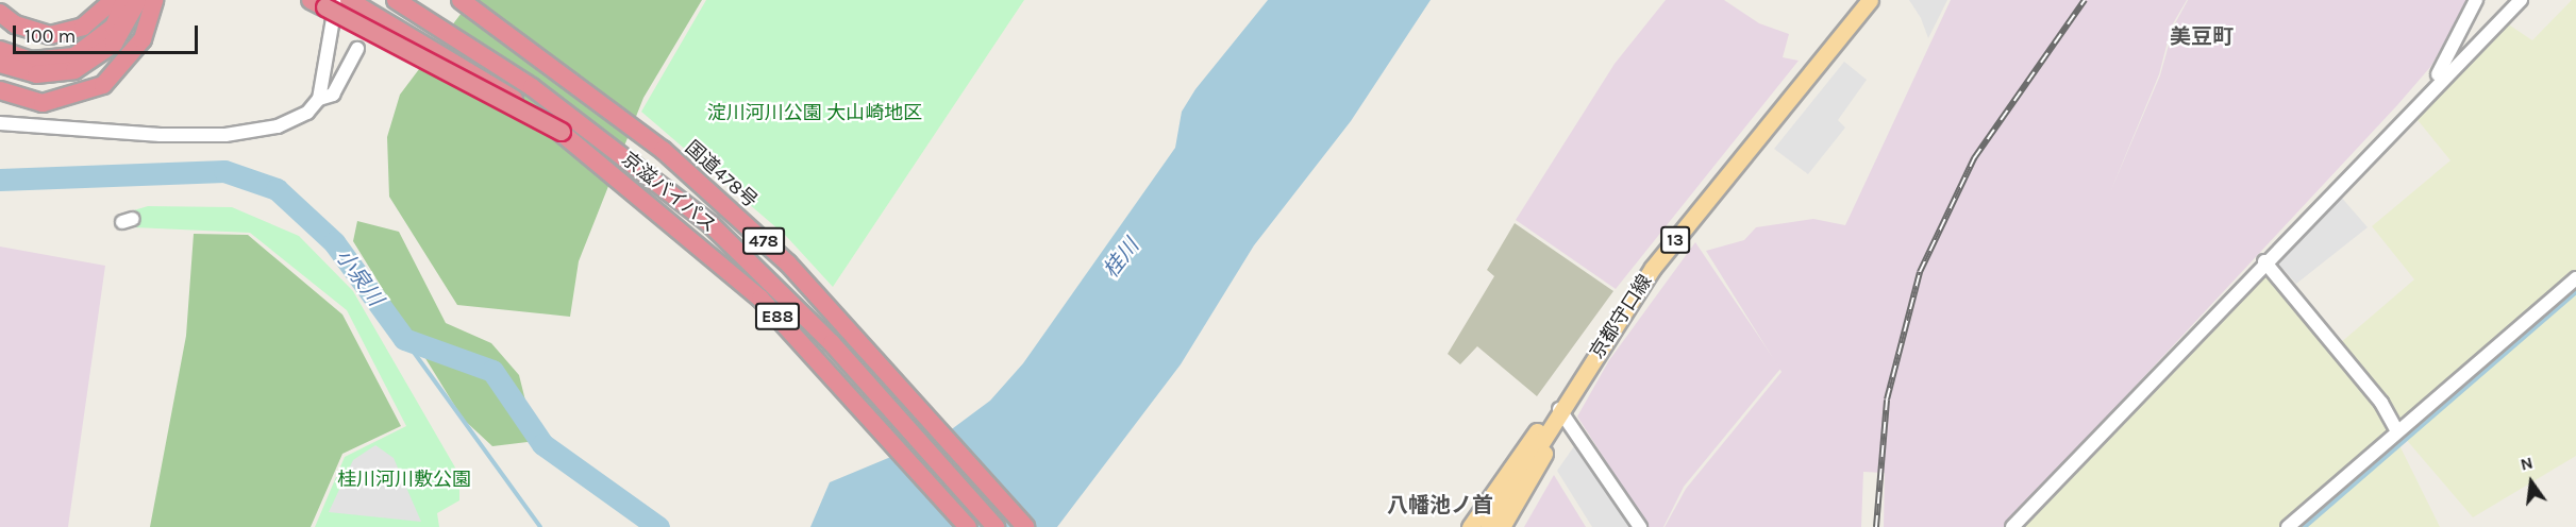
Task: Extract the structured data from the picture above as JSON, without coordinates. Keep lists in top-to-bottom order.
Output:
{
  "streets": {
    "highway": [
      "国道478号",
      "京滋バイパス",
      "478",
      "E88"
    ],
    "main road": ["13", "京都守口線"]
  },
  "crossings": [
    ["京滋バイパス", "E88"],
    ["13", "京都守口線"]
  ],
  "districts": ["美豆町", "八幡池ノ首"],
  "water": ["桂川", "小泉川"],
  "parks": ["淀川河川公園 大山崎地区", "桂川河川敷公園"],
  "scale_bar": "100 m",
  "north": "top"
}
